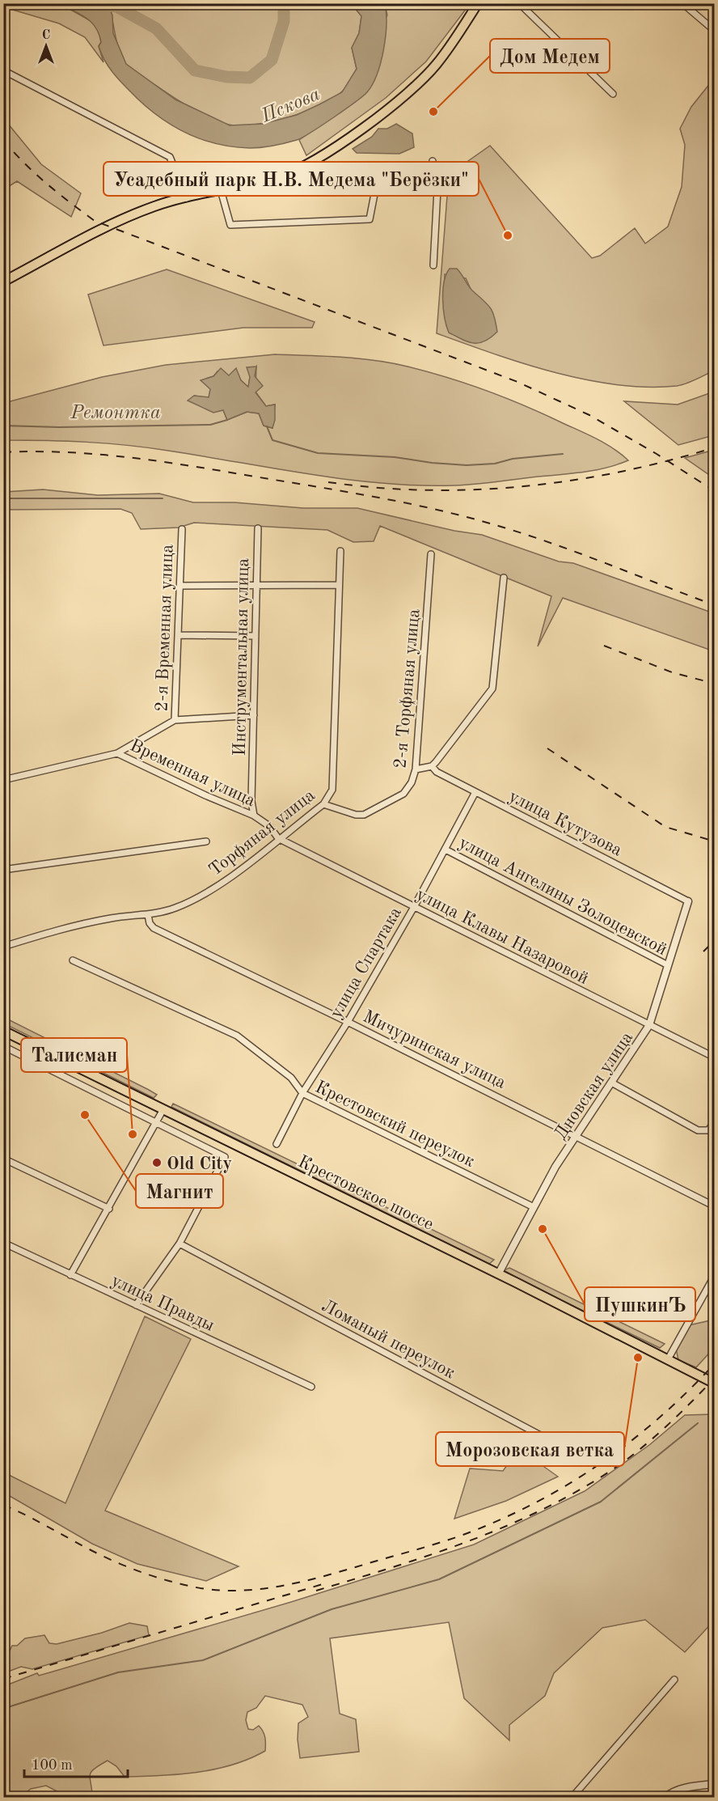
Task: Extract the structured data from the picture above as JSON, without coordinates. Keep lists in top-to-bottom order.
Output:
{
  "streets": {
    "main road": ["Крестовское шоссе"],
    "street": [
      "2-я Временная улица",
      "Инструментальная улица",
      "2-я Торфяная улица",
      "Временная улица",
      "улица Кутузова",
      "Торфяная улица",
      "улица Ангелины Золоцевской",
      "улица Клавы Назаровой",
      "улица Спартака",
      "Мичуринская улица",
      "Дновская улица",
      "Крестовский переулок",
      "улица Правды",
      "Ломаный переулок"
    ]
  },
  "crossings": [
    ["2-я Временная улица", "Временная улица"],
    ["Инструментальная улица", "Временная улица"],
    ["2-я Торфяная улица", "Торфяная улица"],
    ["Временная улица", "Торфяная улица"],
    ["Временная улица", "улица Клавы Назаровой"],
    ["улица Кутузова", "улица Спартака"],
    ["улица Кутузова", "Дновская улица"],
    ["Торфяная улица", "улица Клавы Назаровой"],
    ["Торфяная улица", "Мичуринская улица"],
    ["улица Ангелины Золоцевской", "улица Спартака"],
    ["улица Ангелины Золоцевской", "Дновская улица"],
    ["улица Клавы Назаровой", "улица Спартака"],
    ["улица Клавы Назаровой", "Дновская улица"],
    ["улица Спартака", "Мичуринская улица"],
    ["улица Спартака", "Крестовский переулок"],
    ["Мичуринская улица", "Дновская улица"],
    ["Дновская улица", "Крестовский переулок"],
    ["Дновская улица", "Крестовское шоссе"]
  ],
  "water": ["Пскова", "Ремонтка"],
  "places": [
    "Дом Медем",
    "Усадебный парк Н.В. Медема \"Берёзки\"",
    "Магнит",
    "Талисман",
    "Old City",
    "ПушкинЪ",
    "Морозовская ветка"
  ],
  "scale_bar": "100 m",
  "north": "top"
}
